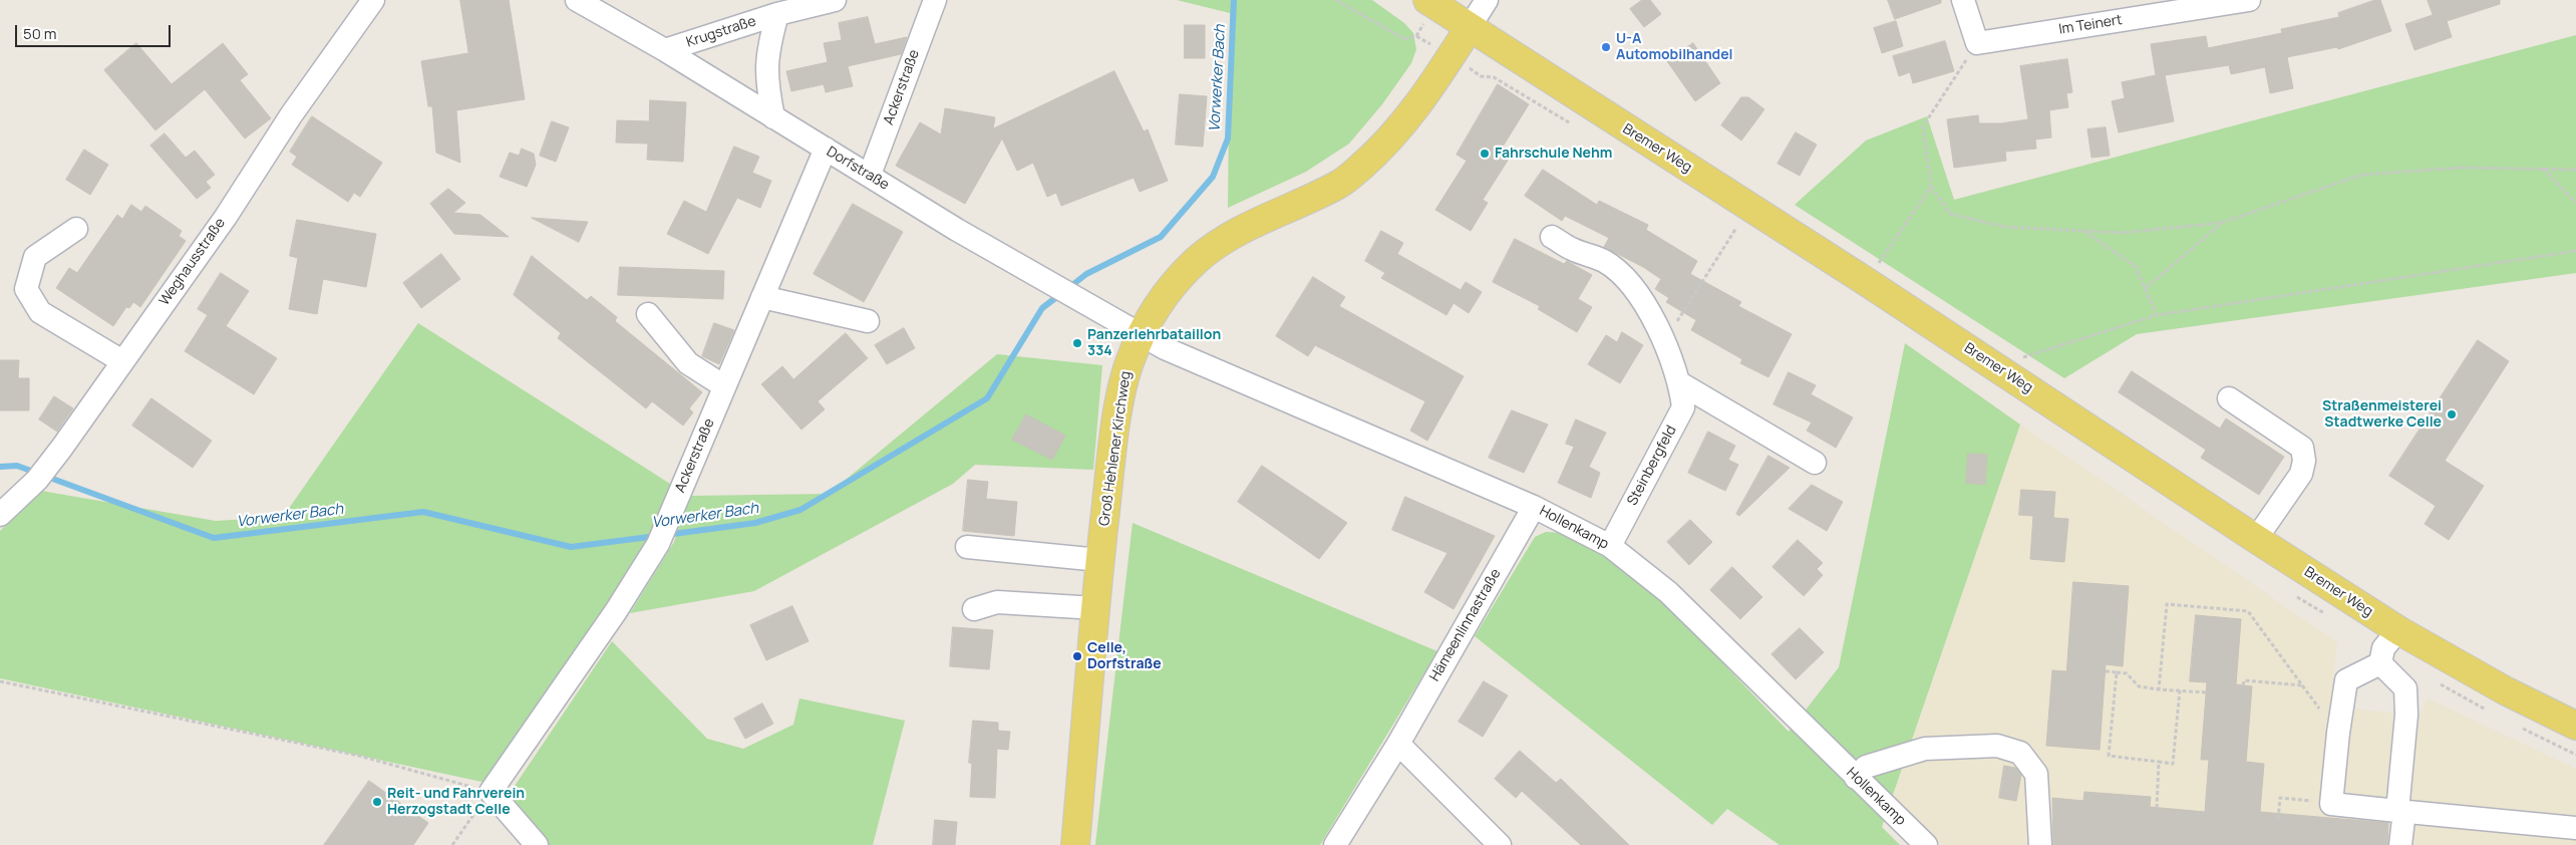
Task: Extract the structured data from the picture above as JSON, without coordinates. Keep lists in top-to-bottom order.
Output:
{
  "streets": {
    "main road": ["Bremer Weg", "Groß Hehlener Kirchweg"],
    "street": [
      "Im Teinert",
      "Krugstraße",
      "Ackerstraße",
      "Dorfstraße",
      "Weghausstraße",
      "Steinbergfeld",
      "Hollenkamp",
      "Hämeenlinnastraße"
    ]
  },
  "crossings": [
    ["Krugstraße", "Dorfstraße"],
    ["Ackerstraße", "Dorfstraße"],
    ["Bremer Weg", "Groß Hehlener Kirchweg"],
    ["Dorfstraße", "Groß Hehlener Kirchweg"],
    ["Dorfstraße", "Hollenkamp"],
    ["Groß Hehlener Kirchweg", "Hollenkamp"],
    ["Steinbergfeld", "Hollenkamp"],
    ["Hollenkamp", "Hämeenlinnastraße"]
  ],
  "water": ["Vorwerker Bach"],
  "places": [
    "U-A Automobilhandel",
    "Fahrschule Nehm",
    "Panzerlehrbataillon 334",
    "Straßenmeisterei Stadtwerke Celle",
    "Celle, Dorfstraße",
    "Reit- und Fahrverein Herzogstadt Celle"
  ],
  "scale_bar": "50 m"
}
